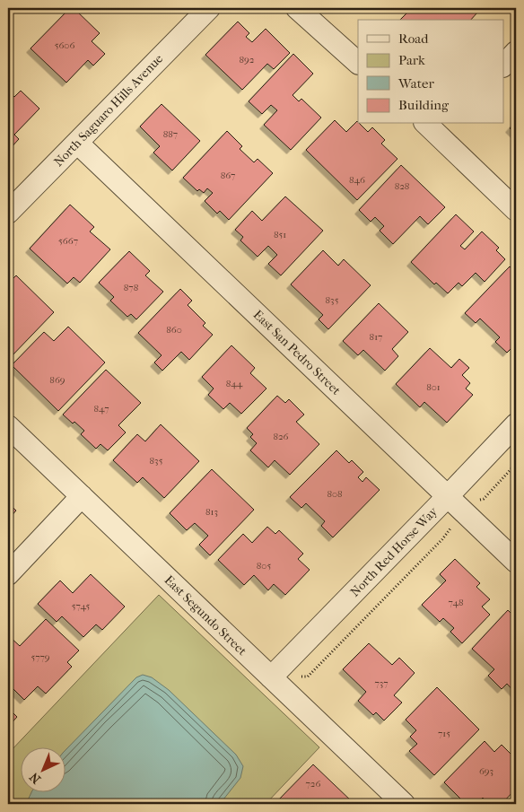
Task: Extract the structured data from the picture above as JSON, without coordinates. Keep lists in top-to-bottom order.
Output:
{
  "streets": {
    "street": [
      "North Saguaro Hills Avenue",
      "East San Pedro Street",
      "North Red Horse Way",
      "East Segundo Street"
    ]
  },
  "crossings": [
    ["North Saguaro Hills Avenue", "East San Pedro Street"],
    ["East San Pedro Street", "North Red Horse Way"],
    ["North Red Horse Way", "East Segundo Street"]
  ],
  "house_numbers": [
    "5606",
    "892",
    "887",
    "867",
    "846",
    "828",
    "851",
    "5667",
    "878",
    "835",
    "860",
    "817",
    "869",
    "844",
    "801",
    "847",
    "826",
    "835",
    "808",
    "813",
    "805",
    "748",
    "5745",
    "5779",
    "737",
    "715",
    "693",
    "726"
  ],
  "legend": [
    "Road",
    "Park",
    "Water",
    "Building"
  ],
  "north": "bottom left"
}
